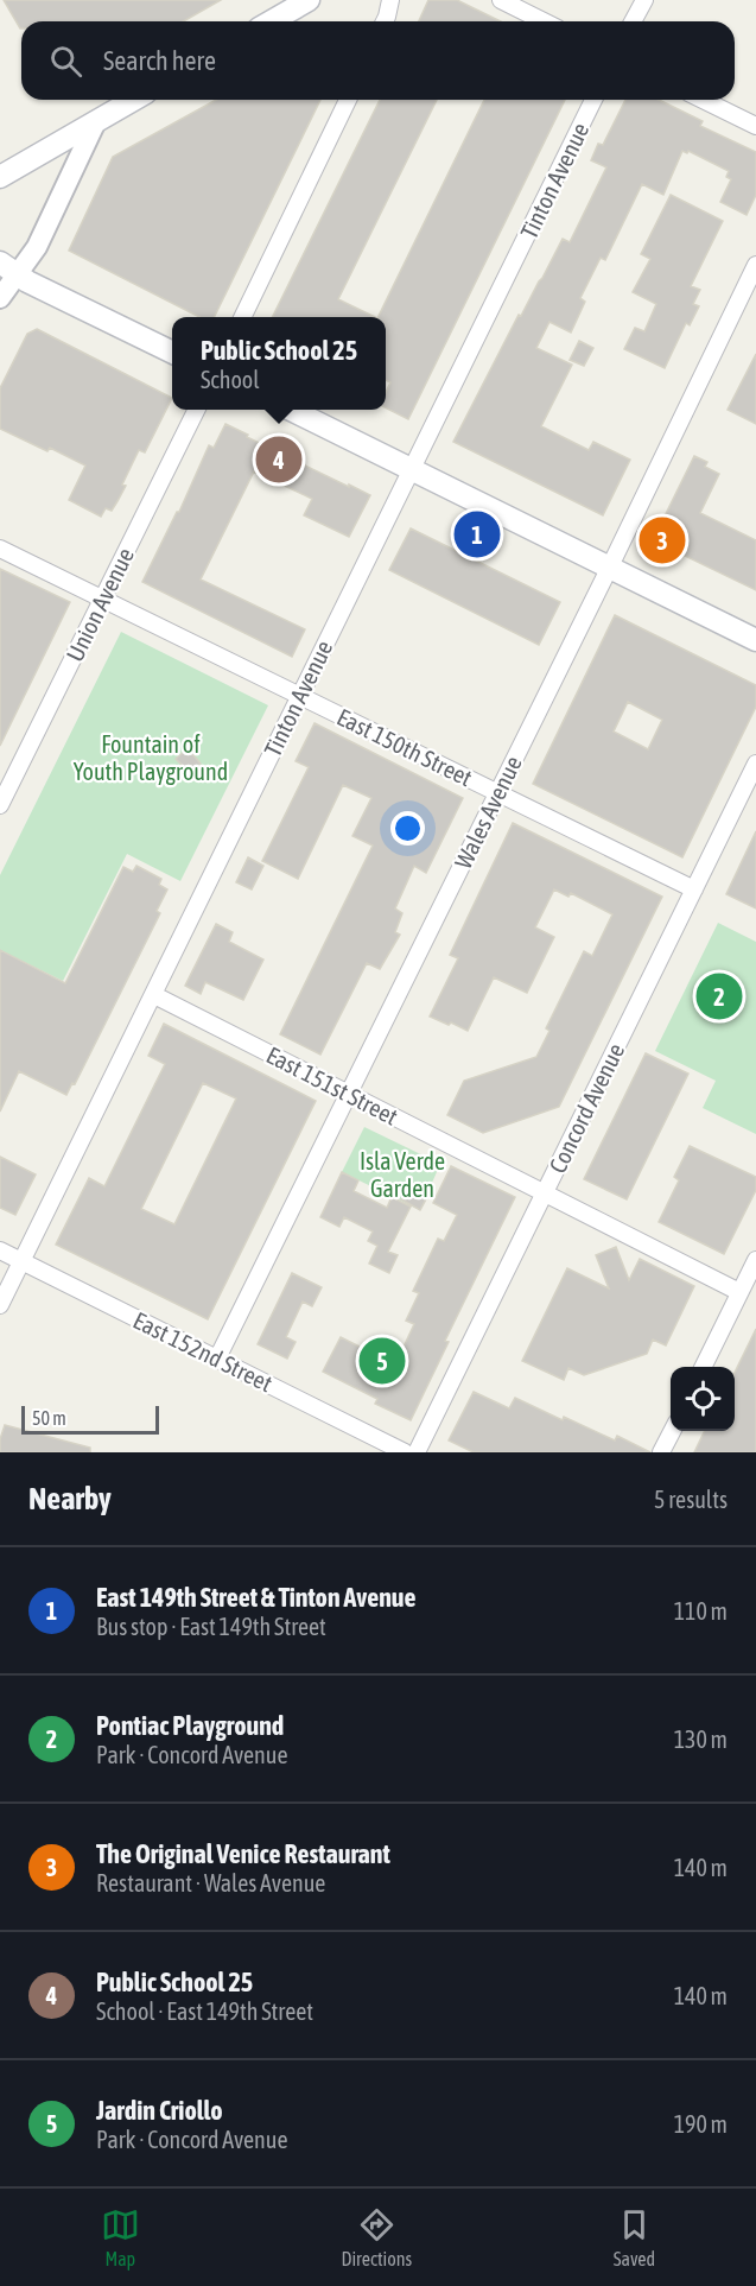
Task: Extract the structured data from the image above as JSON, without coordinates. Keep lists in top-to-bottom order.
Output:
{
  "streets": {
    "street": [
      "Tinton Avenue",
      "Union Avenue",
      "East 150th Street",
      "Wales Avenue",
      "East 151st Street",
      "Concord Avenue",
      "East 152nd Street"
    ]
  },
  "crossings": [
    ["Tinton Avenue", "East 150th Street"],
    ["Tinton Avenue", "East 151st Street"],
    ["Tinton Avenue", "East 152nd Street"],
    ["Union Avenue", "East 150th Street"],
    ["East 150th Street", "Wales Avenue"],
    ["East 150th Street", "Concord Avenue"],
    ["Wales Avenue", "East 151st Street"],
    ["Wales Avenue", "East 152nd Street"],
    ["East 151st Street", "Concord Avenue"]
  ],
  "parks": ["Fountain of Youth Playground", "Isla Verde Garden"],
  "scale_bar": "50 m",
  "page": {
    "search": "Search here",
    "popup": ["Public School 25", "School"],
    "pins": [
      "4",
      "1",
      "3",
      "2",
      "5"
    ],
    "scale": "50 m",
    "heading": ["Nearby", "5 results"],
    "list": [
      {
        "mark": "1",
        "name": "East 149th Street & Tinton Avenue",
        "note": "Bus stop · East 149th Street",
        "value": "110 m"
      },
      {
        "mark": "2",
        "name": "Pontiac Playground",
        "note": "Park · Concord Avenue",
        "value": "130 m"
      },
      {
        "mark": "3",
        "name": "The Original Venice Restaurant",
        "note": "Restaurant · Wales Avenue",
        "value": "140 m"
      },
      {
        "mark": "4",
        "name": "Public School 25",
        "note": "School · East 149th Street",
        "value": "140 m"
      },
      {
        "mark": "5",
        "name": "Jardin Criollo",
        "note": "Park · Concord Avenue",
        "value": "190 m"
      }
    ],
    "nav": ["Map", "Directions", "Saved"]
  }
}
